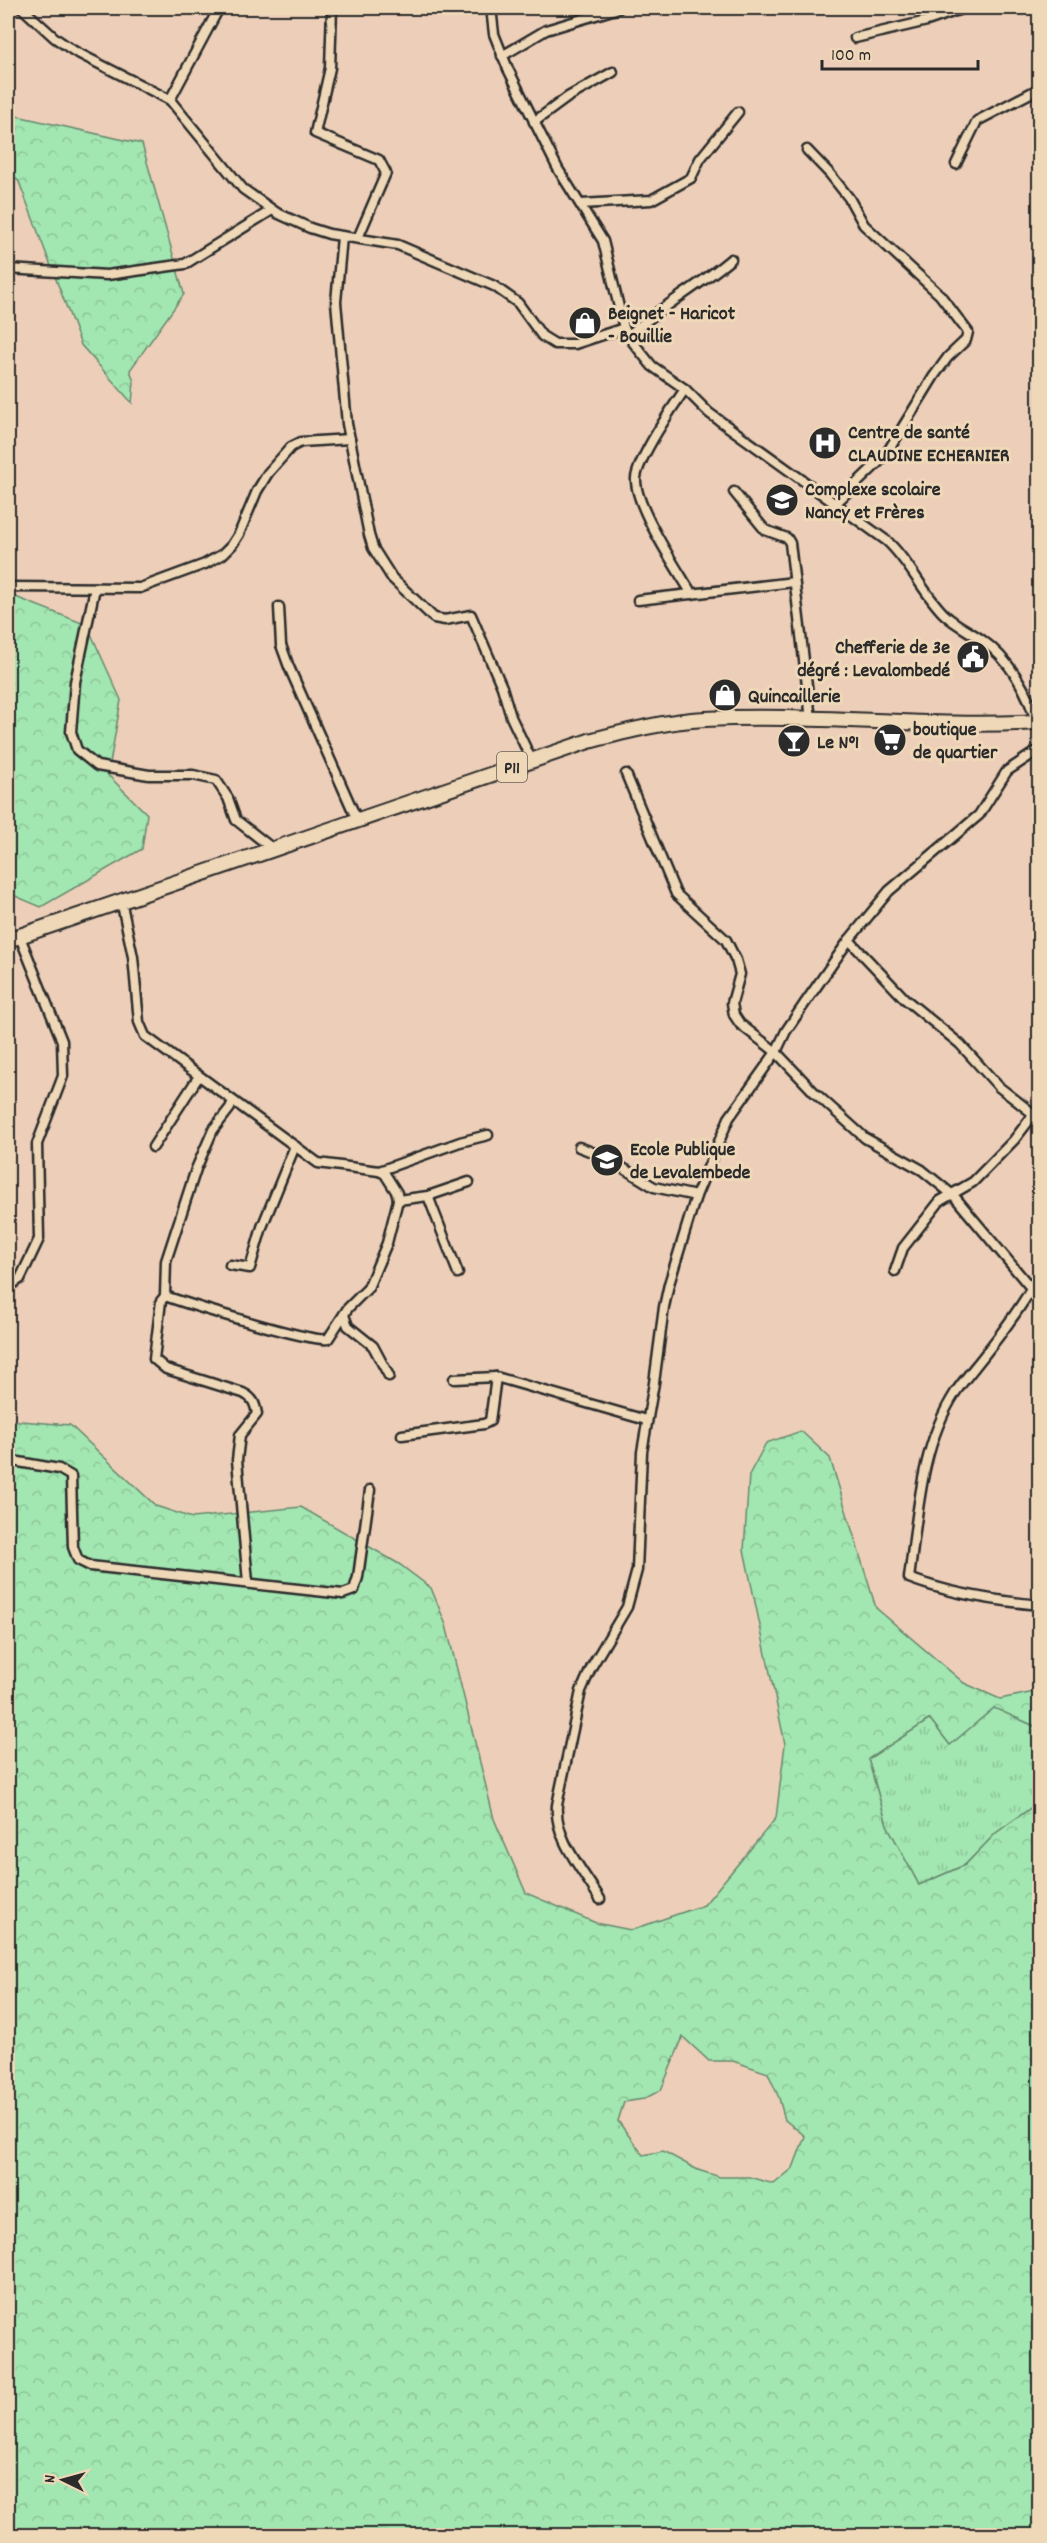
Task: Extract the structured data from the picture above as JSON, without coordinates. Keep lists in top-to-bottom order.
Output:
{
  "streets": {
    "main road": ["P11"]
  },
  "places": {
    "shop": ["Beignet - Haricot - Bouillie", "Quincaillerie"],
    "hospital": ["Centre de santé CLAUDINE ECHERNIER"],
    "school or university": ["Complexe scolaire Nancy et Frères", "Ecole Publique de Levalembede"],
    "public building": ["Chefferie de 3e dégré : Levalombedé"],
    "supermarket": ["boutique de quartier"],
    "bar": ["Le N°1"]
  },
  "scale_bar": "100 m",
  "north": "left"
}
